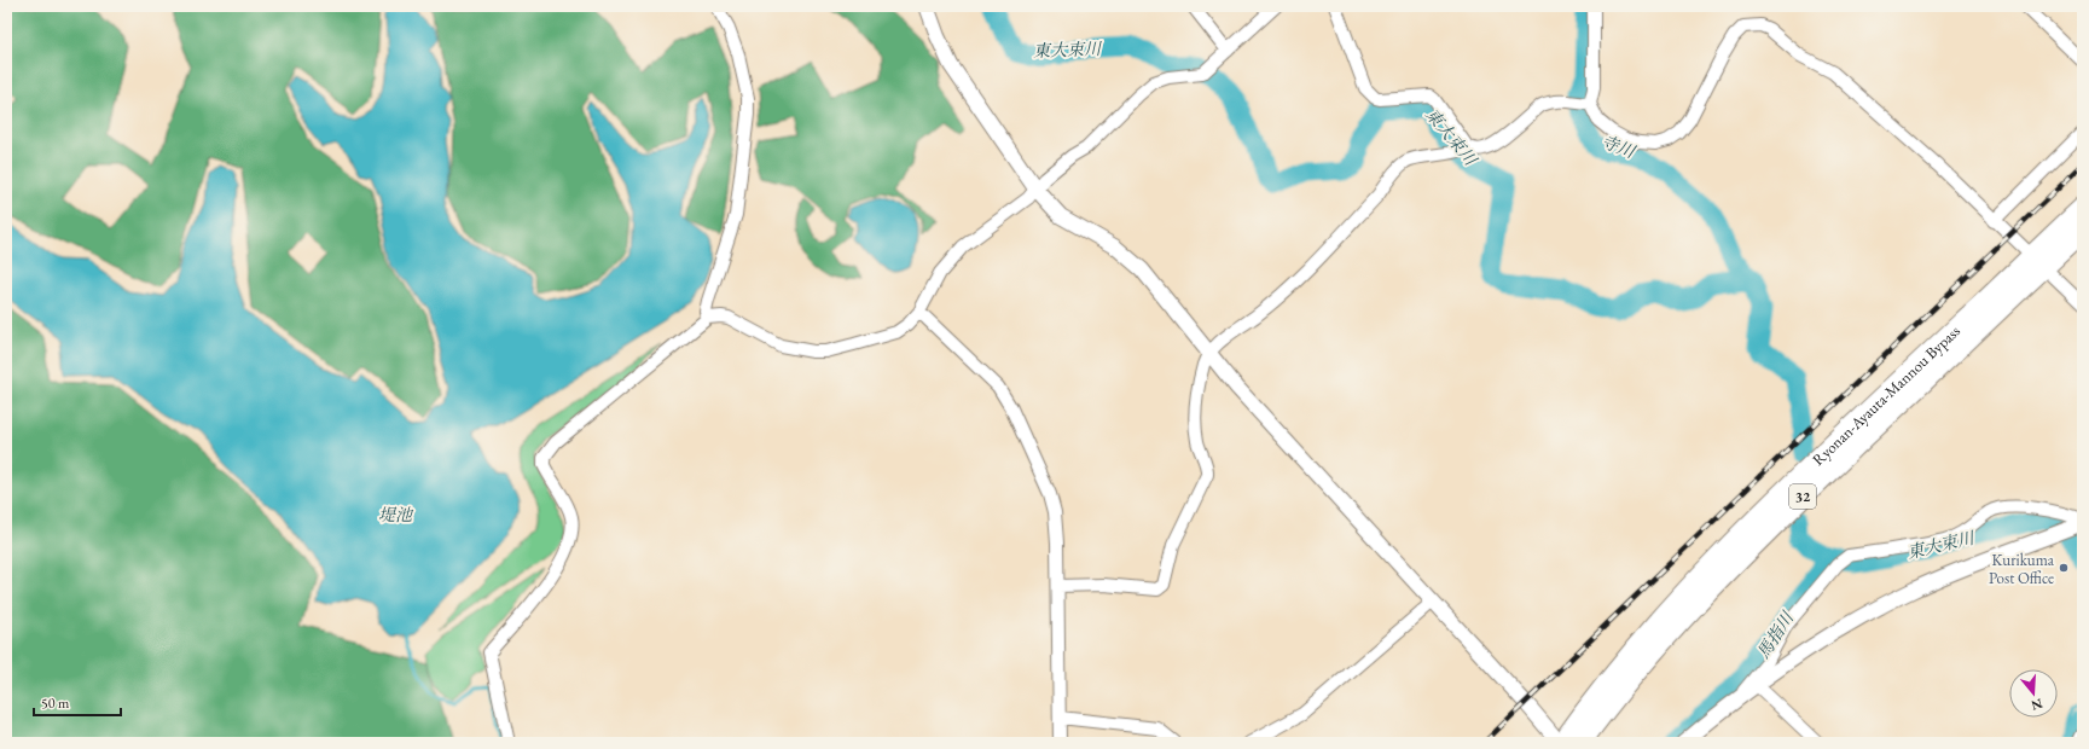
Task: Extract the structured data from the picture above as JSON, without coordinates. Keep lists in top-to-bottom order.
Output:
{
  "streets": {
    "highway": ["Ryonan-Ayauta-Mannou Bypass", "32"]
  },
  "water": [
    "東大束川",
    "寺川",
    "堤池",
    "馬指川"
  ],
  "places": ["Kurikuma Post Office"],
  "scale_bar": "50 m",
  "north": "bottom"
}
